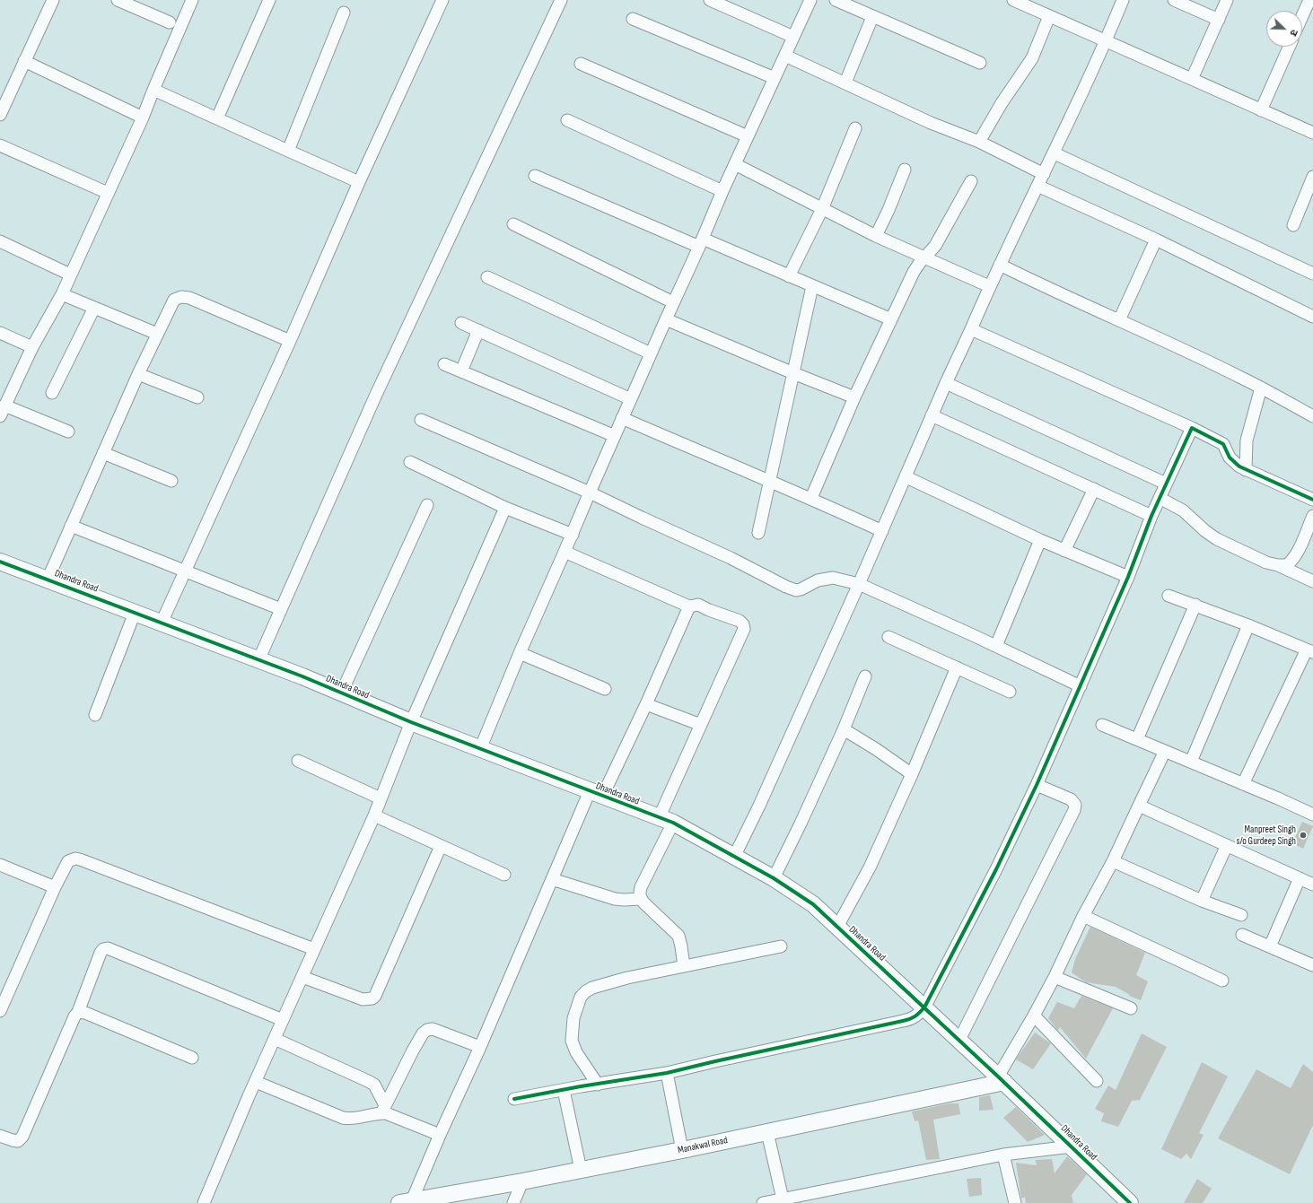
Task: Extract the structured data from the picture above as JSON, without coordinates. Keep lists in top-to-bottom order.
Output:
{
  "streets": {
    "street": ["Dhandra Road", "Manakwal Road"]
  },
  "crossings": [
    ["Dhandra Road", "Manakwal Road"]
  ],
  "places": ["Manpreet Singh s/o Gurdeep Singh"],
  "north": "bottom right"
}
